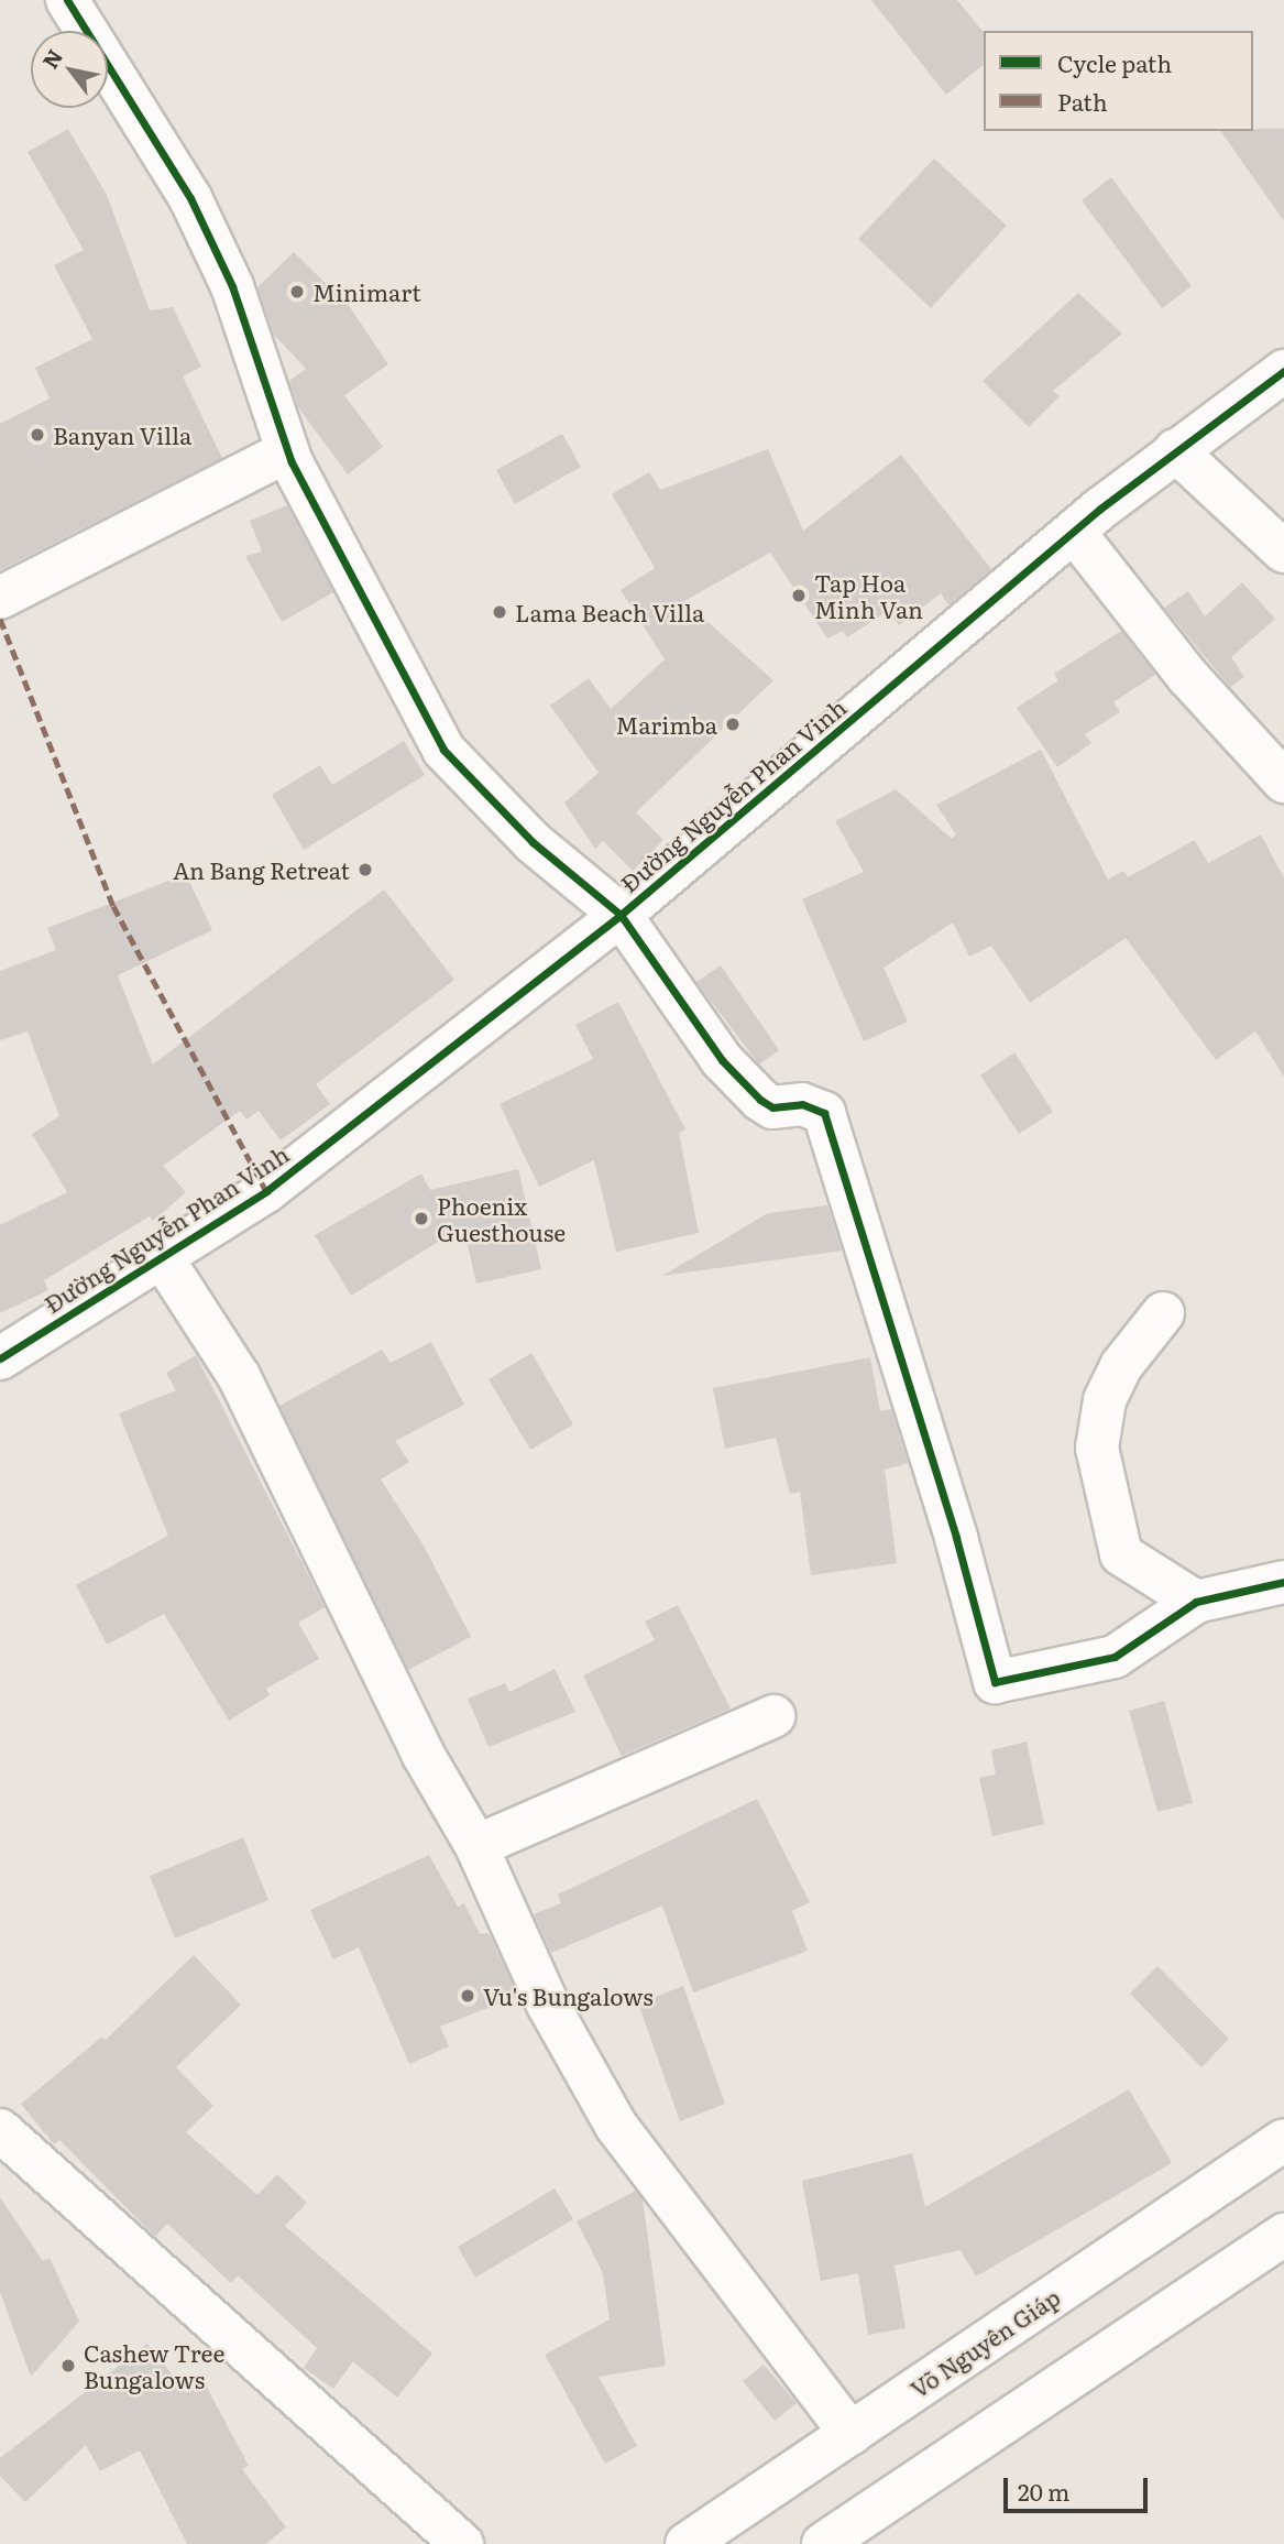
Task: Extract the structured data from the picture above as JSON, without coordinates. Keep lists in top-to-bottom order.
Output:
{
  "streets": {
    "street": ["Đường Nguyễn Phan Vinh", "Võ Nguyên Giáp"]
  },
  "places": [
    "Minimart",
    "Banyan Villa",
    "Tap Hoa Minh Van",
    "Lama Beach Villa",
    "Marimba",
    "An Bang Retreat",
    "Phoenix Guesthouse",
    "Vu's Bungalows",
    "Cashew Tree Bungalows"
  ],
  "legend": ["Cycle path", "Path"],
  "scale_bar": "20 m",
  "north": "top left"
}
